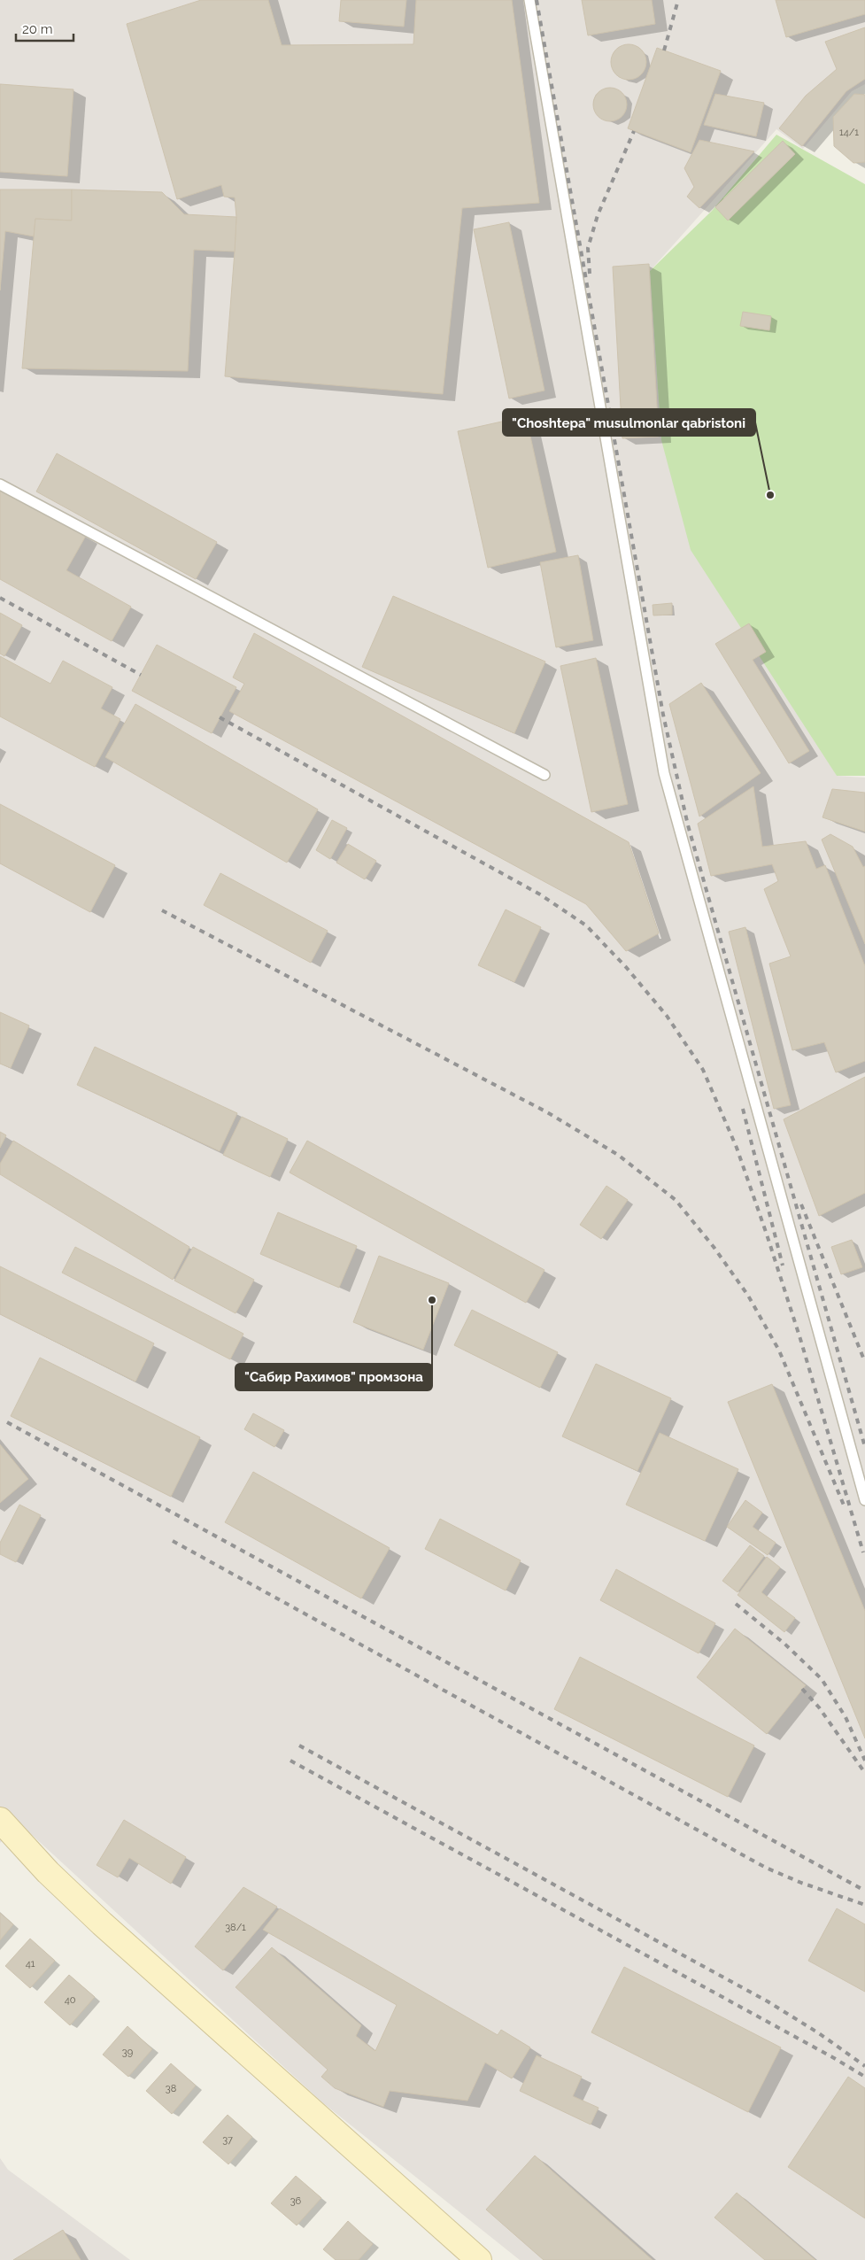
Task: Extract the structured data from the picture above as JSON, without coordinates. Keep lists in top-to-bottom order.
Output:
{
  "places": ["\"Choshtepa\" musulmonlar qabristoni", "\"Сабир Рахимов\" промзона"],
  "house_numbers": [
    "14/1",
    "38/1",
    "41",
    "40",
    "39",
    "38",
    "37",
    "36"
  ],
  "scale_bar": "20 m"
}
